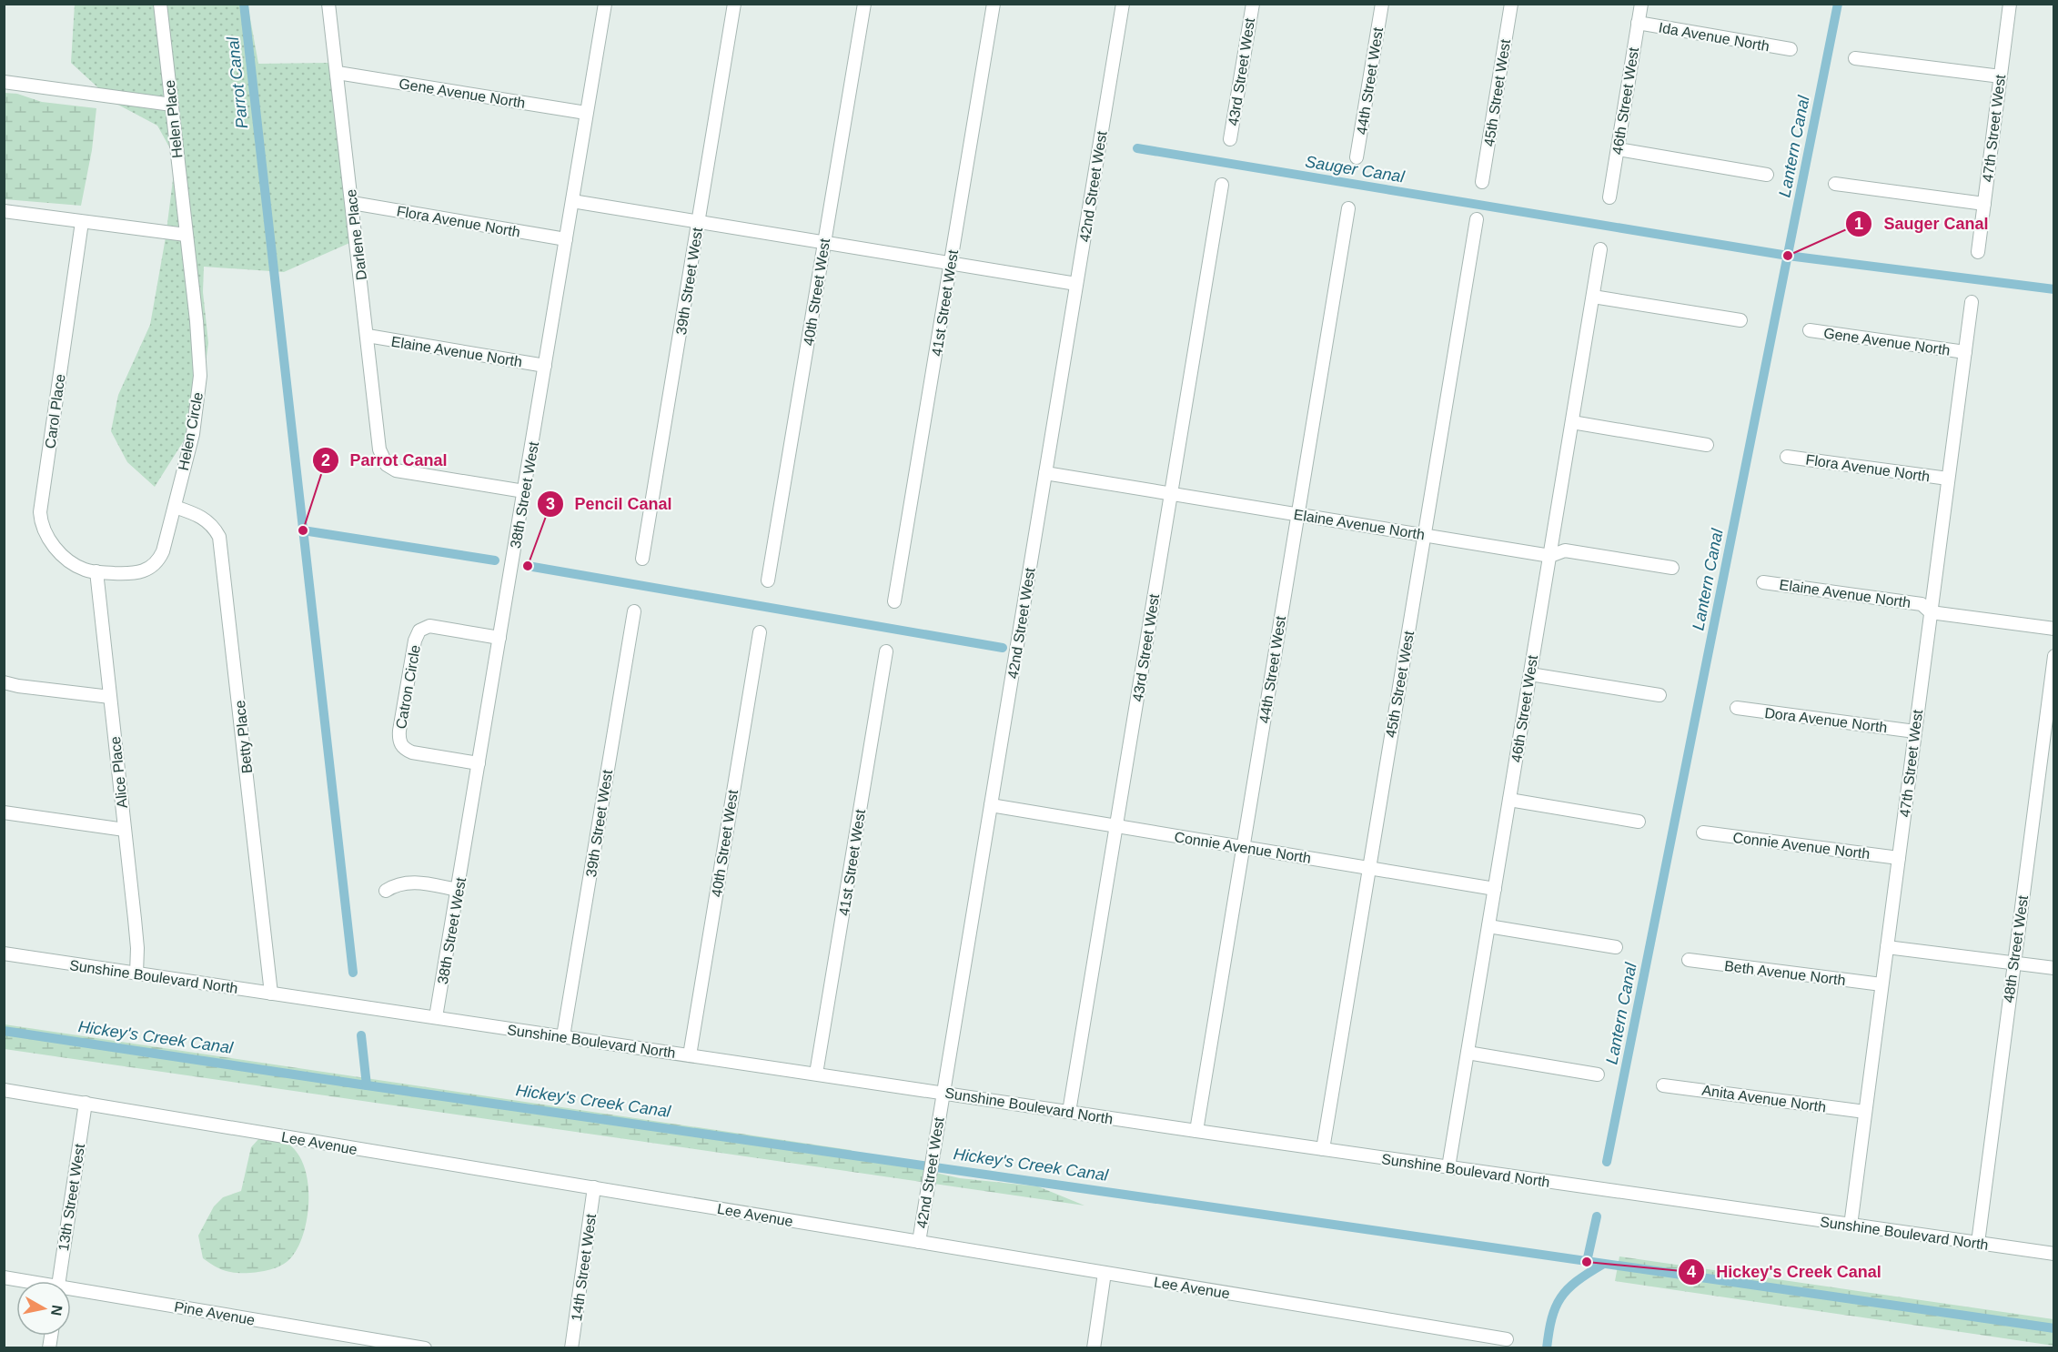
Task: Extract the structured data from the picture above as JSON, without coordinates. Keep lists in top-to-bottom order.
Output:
{
  "streets": {
    "street": [
      "Ida Avenue North",
      "43rd Street West",
      "44th Street West",
      "Gene Avenue North",
      "45th Street West",
      "46th Street West",
      "Helen Place",
      "47th Street West",
      "42nd Street West",
      "Flora Avenue North",
      "Darlene Place",
      "39th Street West",
      "40th Street West",
      "41st Street West",
      "Elaine Avenue North",
      "Carol Place",
      "Helen Circle",
      "38th Street West",
      "Catron Circle",
      "Dora Avenue North",
      "Betty Place",
      "Alice Place",
      "Connie Avenue North",
      "48th Street West",
      "Beth Avenue North",
      "Sunshine Boulevard North",
      "Anita Avenue North",
      "Lee Avenue",
      "13th Street West",
      "14th Street West",
      "Pine Avenue"
    ]
  },
  "crossings": [
    ["Ida Avenue North", "46th Street West"],
    ["43rd Street West", "Elaine Avenue North"],
    ["43rd Street West", "Connie Avenue North"],
    ["43rd Street West", "Sunshine Boulevard North"],
    ["44th Street West", "Elaine Avenue North"],
    ["44th Street West", "Connie Avenue North"],
    ["44th Street West", "Sunshine Boulevard North"],
    ["Gene Avenue North", "47th Street West"],
    ["Gene Avenue North", "Darlene Place"],
    ["Gene Avenue North", "38th Street West"],
    ["45th Street West", "Elaine Avenue North"],
    ["45th Street West", "Connie Avenue North"],
    ["45th Street West", "Sunshine Boulevard North"],
    ["46th Street West", "Elaine Avenue North"],
    ["46th Street West", "Connie Avenue North"],
    ["46th Street West", "Sunshine Boulevard North"],
    ["Helen Place", "Helen Circle"],
    ["47th Street West", "Flora Avenue North"],
    ["47th Street West", "Elaine Avenue North"],
    ["47th Street West", "Dora Avenue North"],
    ["47th Street West", "Connie Avenue North"],
    ["47th Street West", "Beth Avenue North"],
    ["47th Street West", "Sunshine Boulevard North"],
    ["47th Street West", "Anita Avenue North"],
    ["42nd Street West", "Elaine Avenue North"],
    ["42nd Street West", "Connie Avenue North"],
    ["42nd Street West", "Sunshine Boulevard North"],
    ["42nd Street West", "Lee Avenue"],
    ["Flora Avenue North", "Darlene Place"],
    ["Flora Avenue North", "38th Street West"],
    ["Darlene Place", "Elaine Avenue North"],
    ["Darlene Place", "38th Street West"],
    ["39th Street West", "Sunshine Boulevard North"],
    ["40th Street West", "Sunshine Boulevard North"],
    ["41st Street West", "Sunshine Boulevard North"],
    ["Elaine Avenue North", "38th Street West"],
    ["Carol Place", "Helen Circle"],
    ["Carol Place", "Alice Place"],
    ["Helen Circle", "Betty Place"],
    ["Helen Circle", "Alice Place"],
    ["38th Street West", "Catron Circle"],
    ["38th Street West", "Sunshine Boulevard North"],
    ["Betty Place", "Sunshine Boulevard North"],
    ["Alice Place", "Sunshine Boulevard North"],
    ["48th Street West", "Sunshine Boulevard North"],
    ["Lee Avenue", "13th Street West"],
    ["Lee Avenue", "14th Street West"]
  ],
  "water": [
    "Parrot Canal",
    "Lantern Canal",
    "Sauger Canal",
    "Hickey's Creek Canal"
  ],
  "places": [
    "Sauger Canal",
    "Parrot Canal",
    "Pencil Canal",
    "Hickey's Creek Canal"
  ],
  "north": "right"
}
